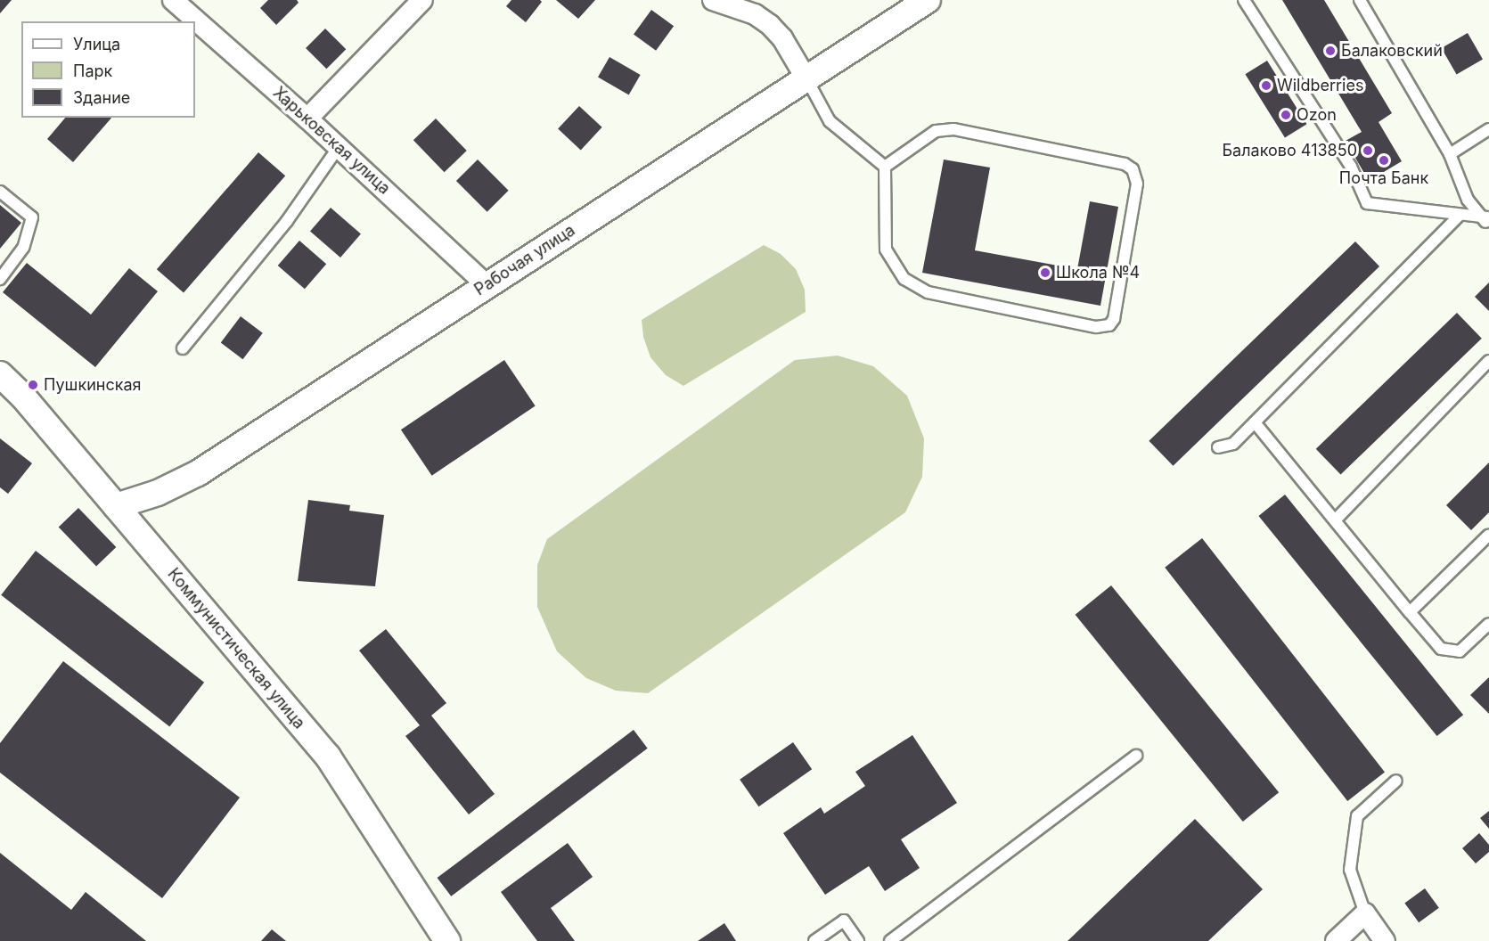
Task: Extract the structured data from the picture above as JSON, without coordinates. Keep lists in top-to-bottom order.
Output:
{
  "streets": {
    "street": ["Харьковская улица", "Рабочая улица", "Коммунистическая улица"]
  },
  "crossings": [
    ["Харьковская улица", "Рабочая улица"],
    ["Рабочая улица", "Коммунистическая улица"]
  ],
  "places": [
    "Балаковский",
    "Wildberries",
    "Ozon",
    "Балаково 413850",
    "Почта Банк",
    "Школа №4",
    "Пушкинская"
  ],
  "legend": ["Улица", "Парк", "Здание"]
}
